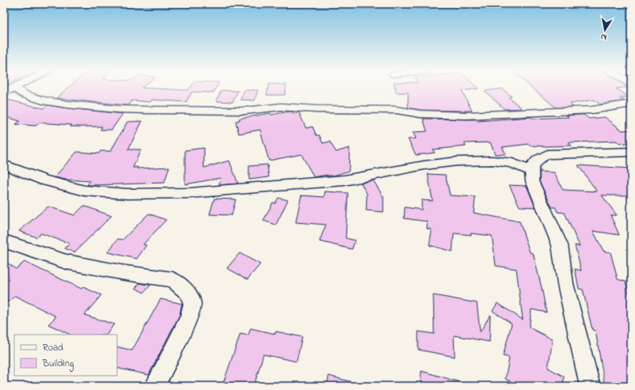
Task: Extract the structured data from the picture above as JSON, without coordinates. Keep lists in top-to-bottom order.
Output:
{
  "legend": ["Road", "Building"],
  "north": "bottom"
}
